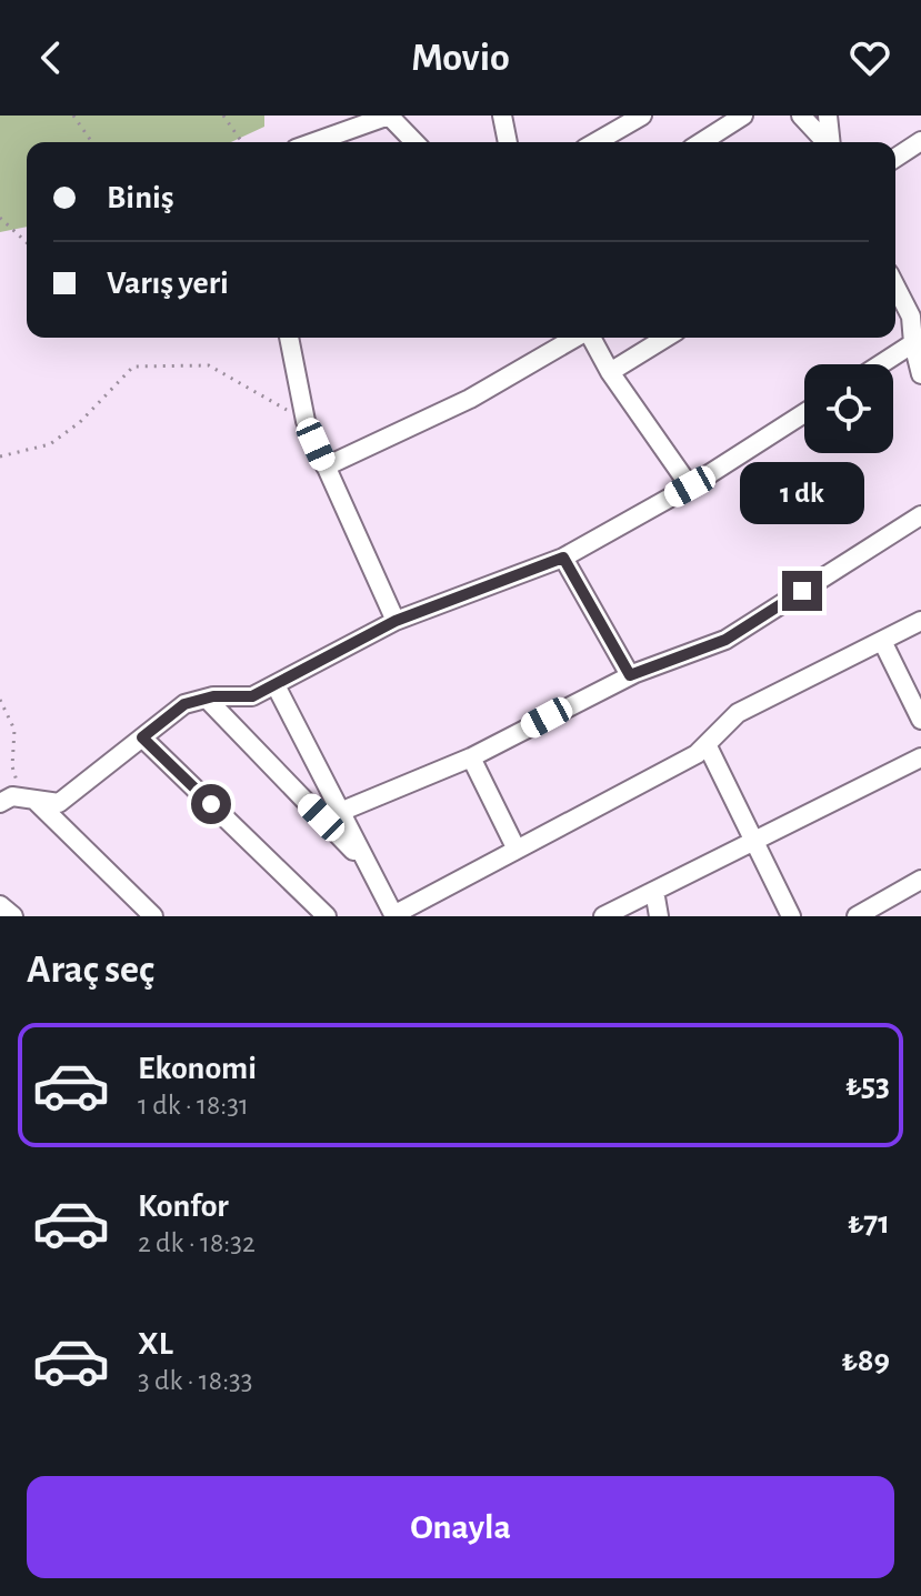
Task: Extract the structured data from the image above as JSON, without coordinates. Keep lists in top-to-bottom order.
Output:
{
  "page": {
    "header": "Movio",
    "banner": ["Biniş", "Varış yeri"],
    "bubble": "1 dk",
    "heading": "Araç seç",
    "list": [
      {
        "name": "Ekonomi",
        "note": "1 dk · 18:31",
        "value": "₺53"
      },
      {
        "name": "Konfor",
        "note": "2 dk · 18:32",
        "value": "₺71"
      },
      {
        "name": "XL",
        "note": "3 dk · 18:33",
        "value": "₺89"
      }
    ],
    "buttons": "Onayla"
  }
}
